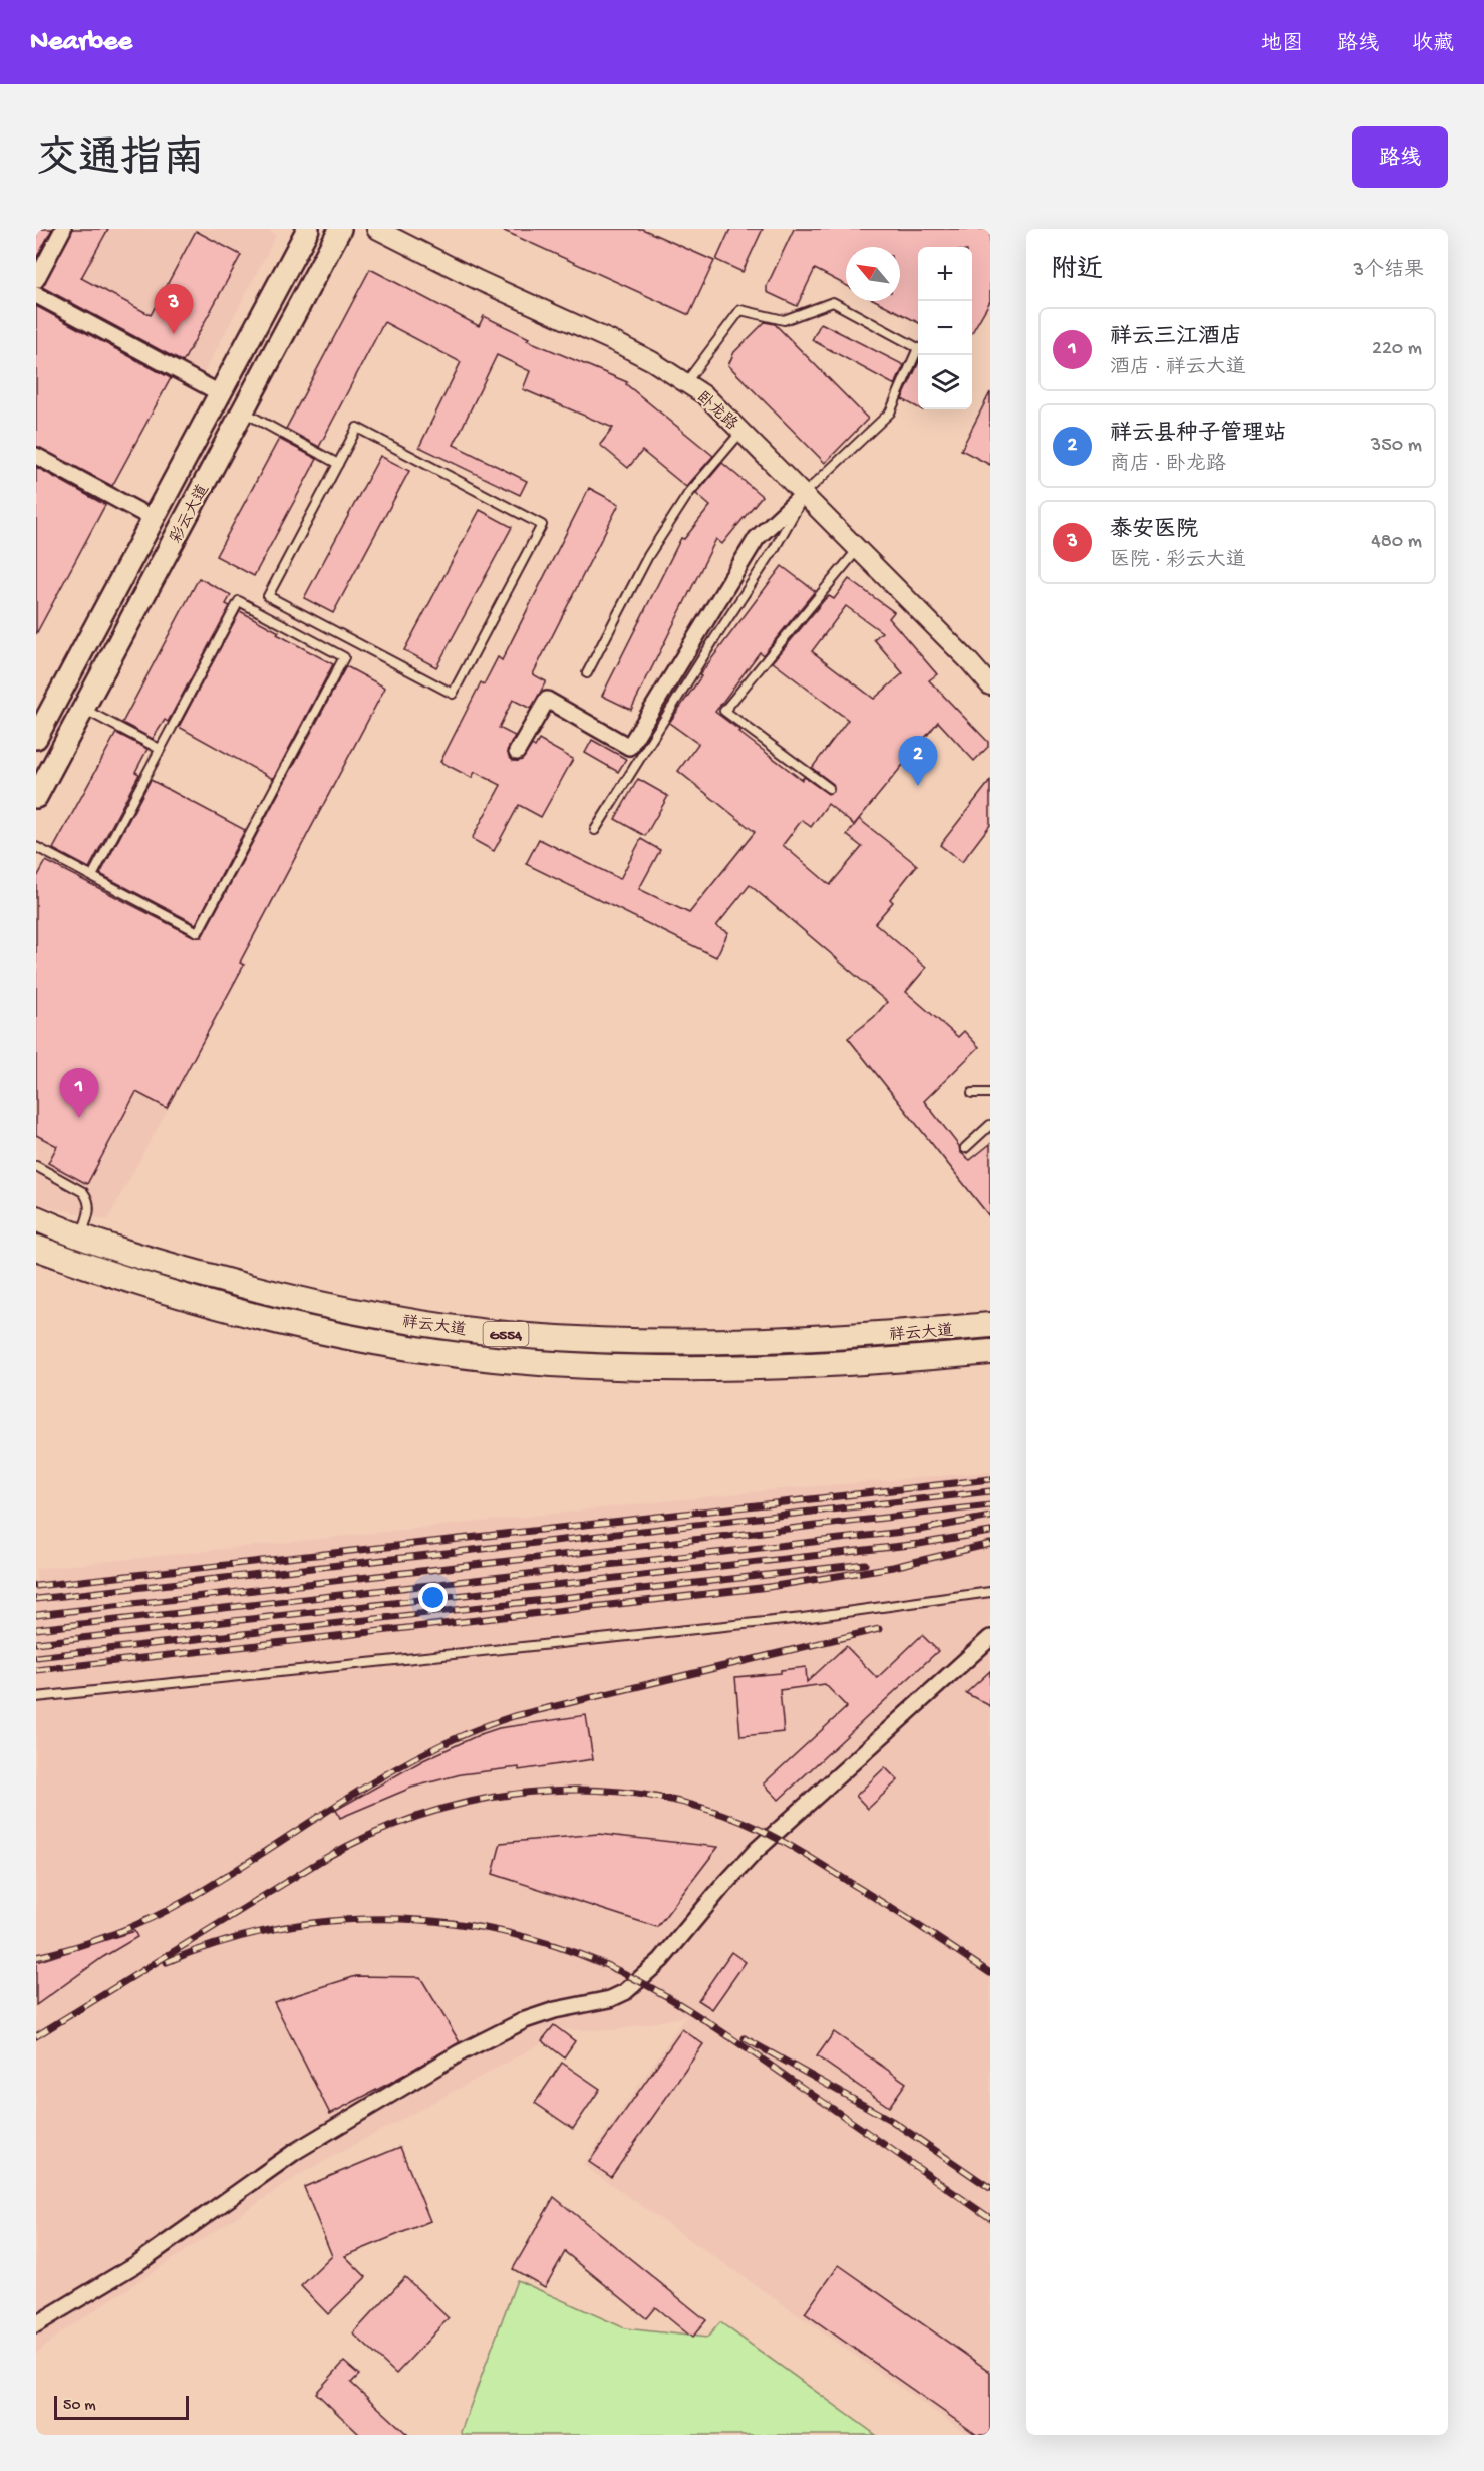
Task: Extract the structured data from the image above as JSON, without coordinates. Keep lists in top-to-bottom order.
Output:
{
  "streets": {
    "highway": ["祥云大道", "G554"],
    "main road": ["彩云大道"],
    "street": ["卧龙路"]
  },
  "scale_bar": "50 m",
  "north": "top left",
  "page": {
    "header": "Nearbee",
    "nav": ["地图", "路线", "收藏"],
    "title": "交通指南",
    "buttons": "路线",
    "heading": ["附近", "3个结果"],
    "map_buttons": ["+", "−"],
    "pins": ["3", "2", "1"],
    "list": [
      {
        "mark": "1",
        "name": "祥云三江酒店",
        "note": "酒店 · 祥云大道",
        "value": "220 m"
      },
      {
        "mark": "2",
        "name": "祥云县种子管理站",
        "note": "商店 · 卧龙路",
        "value": "350 m"
      },
      {
        "mark": "3",
        "name": "泰安医院",
        "note": "医院 · 彩云大道",
        "value": "480 m"
      }
    ],
    "scale": "50 m"
  }
}
